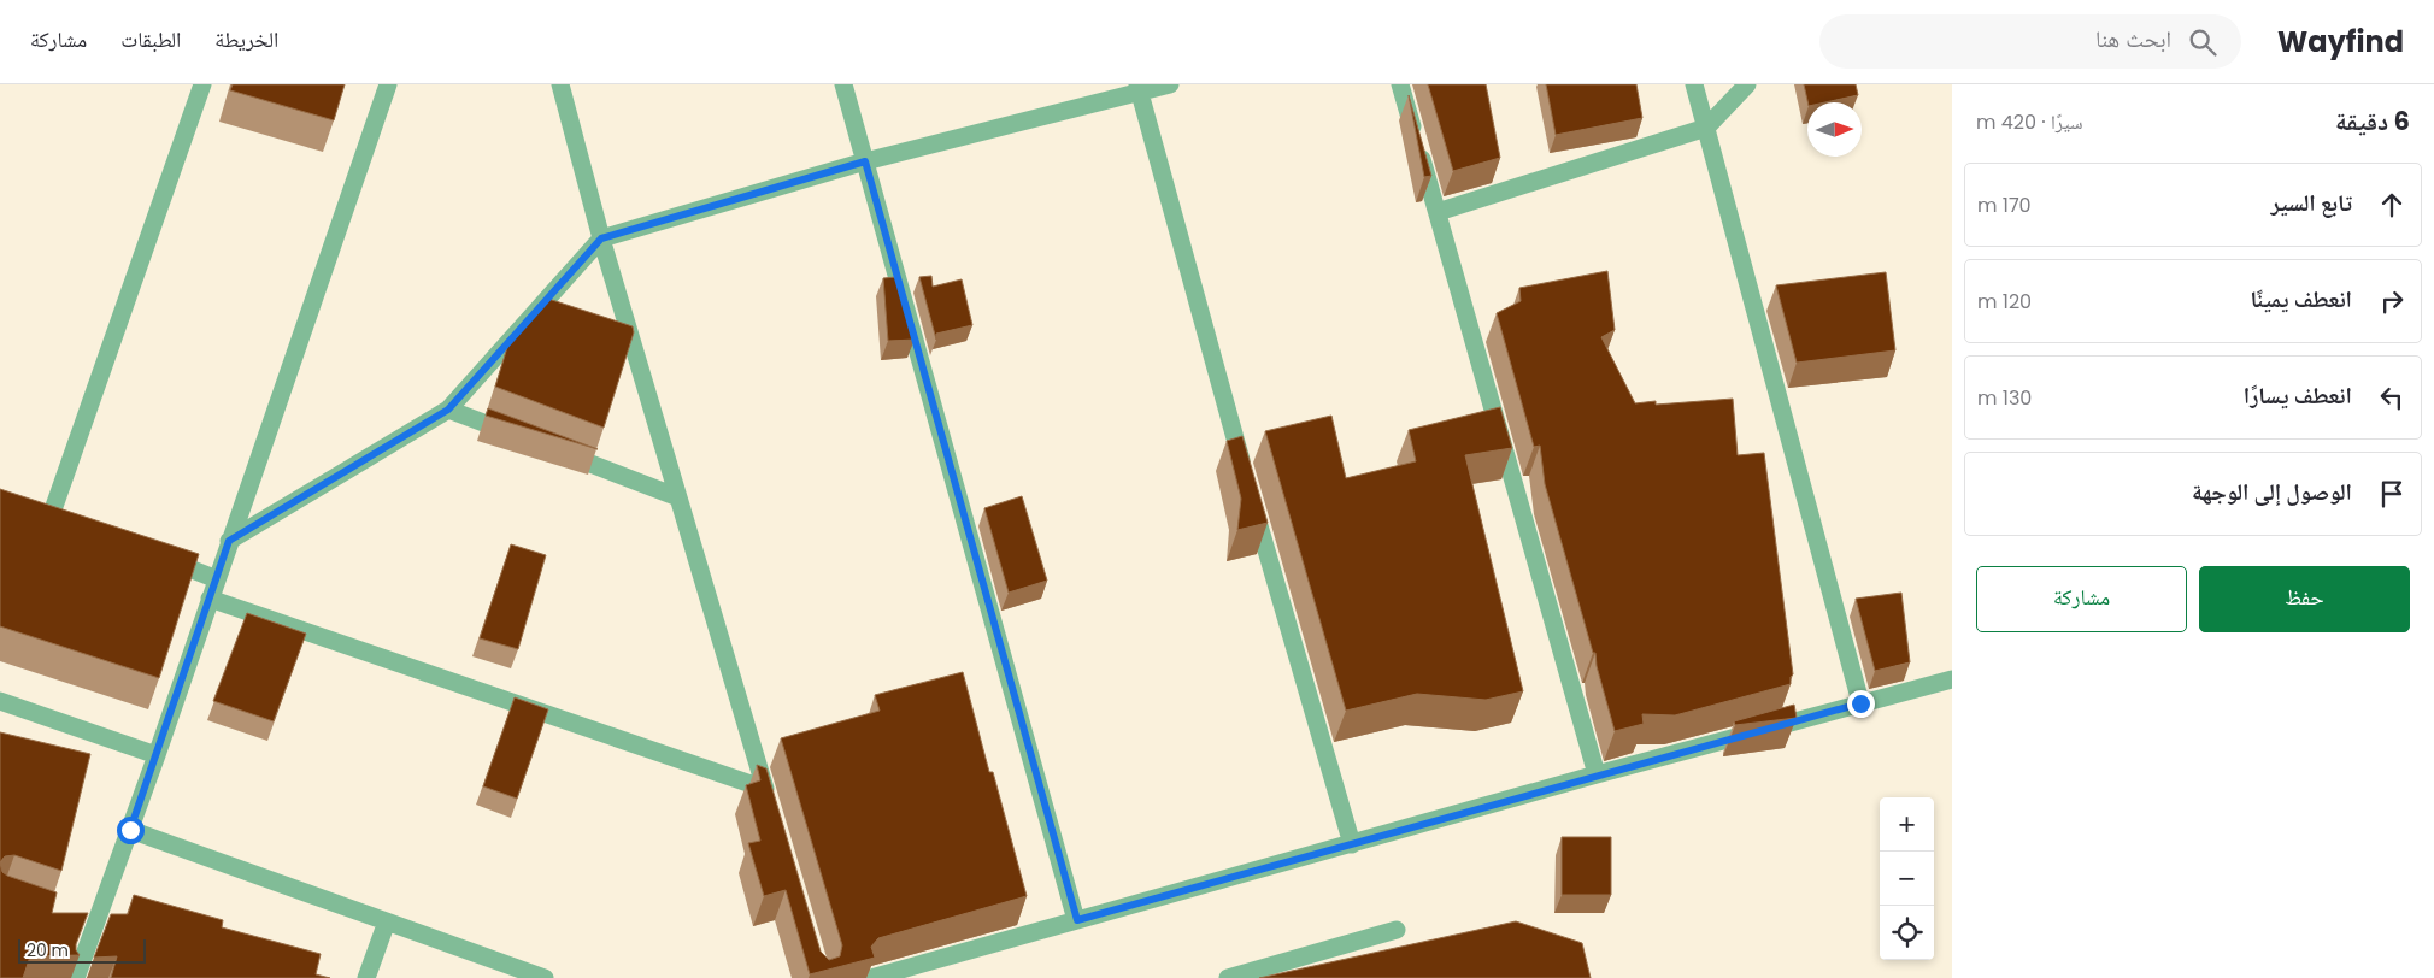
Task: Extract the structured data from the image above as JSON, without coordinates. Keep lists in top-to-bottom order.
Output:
{
  "scale_bar": "20 m",
  "north": "right",
  "page": {
    "header": "Wayfind",
    "search": "ابحث هنا",
    "nav": ["الخريطة", "الطبقات", "مشاركة"],
    "heading": ["6 دقيقة", "سيرًا · 420 m"],
    "list": [
      ["تابع السير", "170 m"],
      ["انعطف يمينًا", "120 m"],
      ["انعطف يسارًا", "130 m"],
      "الوصول إلى الوجهة"
    ],
    "buttons": ["حفظ", "مشاركة"],
    "map_buttons": ["+", "−"],
    "scale": "20 m"
  }
}
